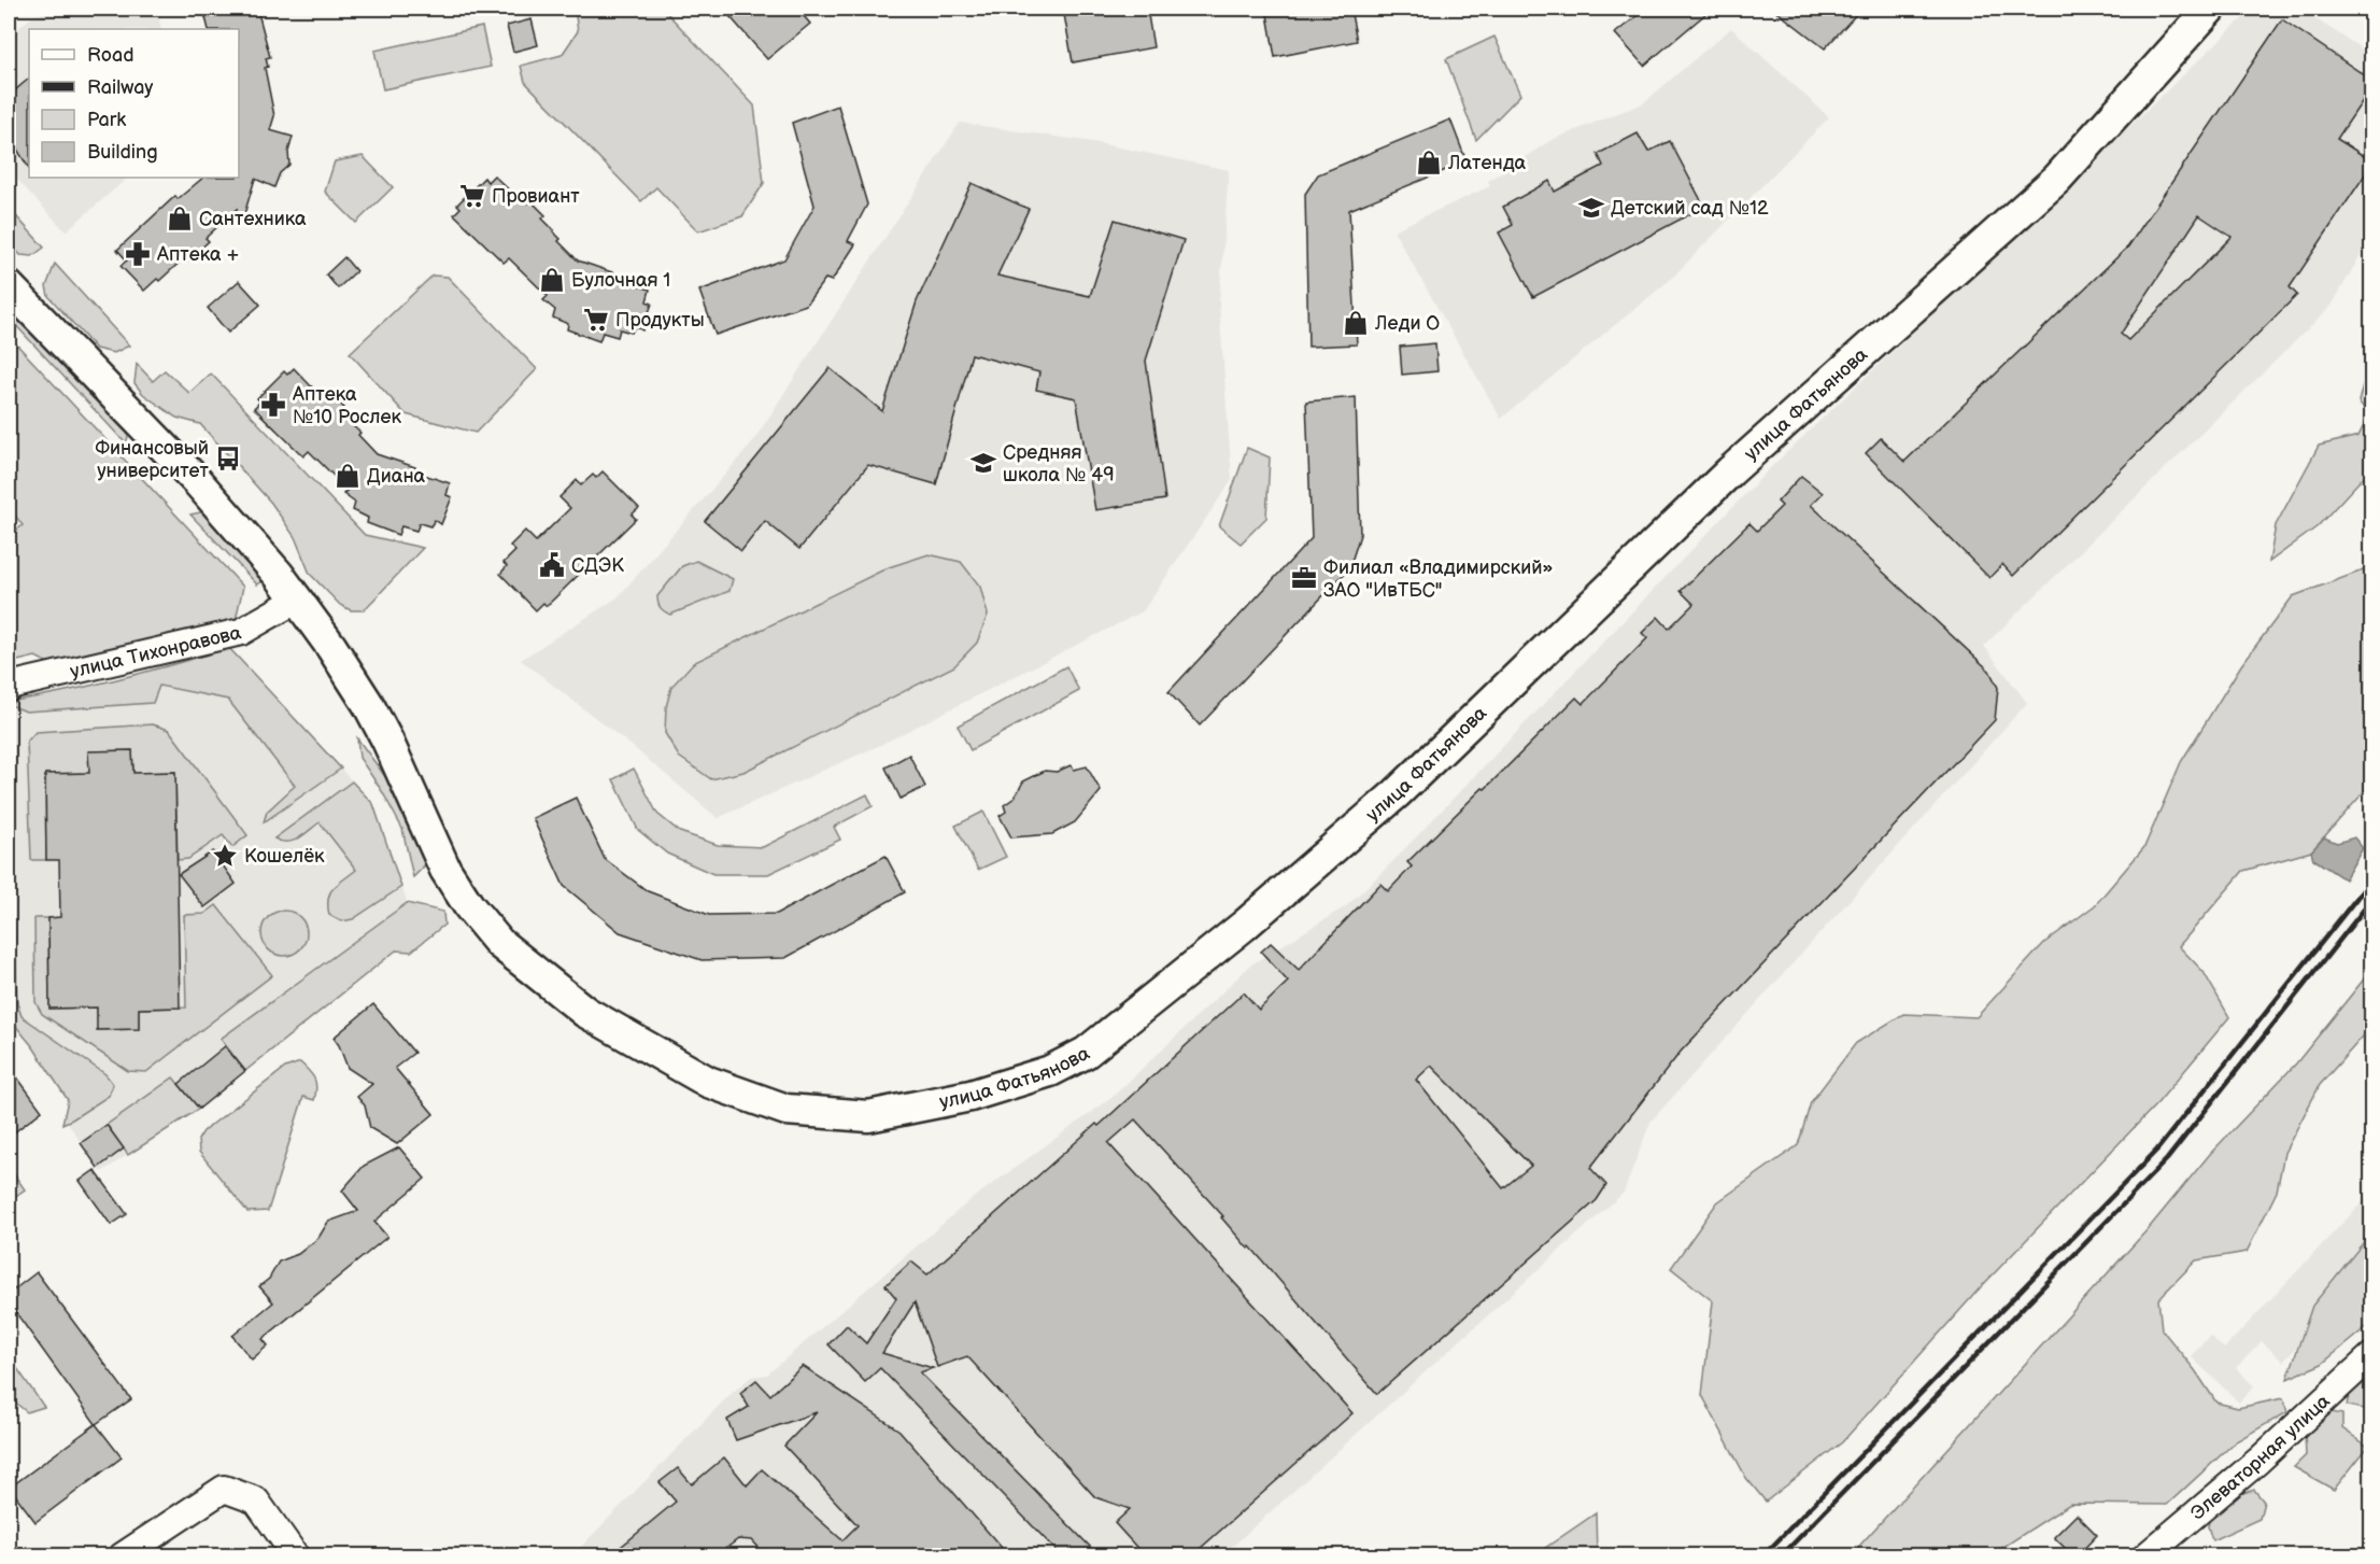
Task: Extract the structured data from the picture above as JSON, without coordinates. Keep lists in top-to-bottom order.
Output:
{
  "streets": {
    "street": ["улица Фатьянова", "улица Тихонравова", "Элеваторная улица"]
  },
  "crossings": [
    ["улица Фатьянова", "улица Тихонравова"]
  ],
  "places": {
    "shop": [
      "Латенда",
      "Сантехника",
      "Булочная 1",
      "Леди О",
      "Диана"
    ],
    "supermarket": ["Провиант", "Продукты"],
    "school or university": ["Детский сад №12", "Средняя школа № 49"],
    "pharmacy": ["Аптека +", "Аптека №10 Рослек"],
    "bus stop": ["Финансовый университет"],
    "public building": ["СДЭК"],
    "office": ["Филиал «Владимирский» ЗАО \"ИвТБС\""],
    "place": ["Кошелёк"]
  },
  "legend": [
    "Road",
    "Railway",
    "Park",
    "Building"
  ]
}
